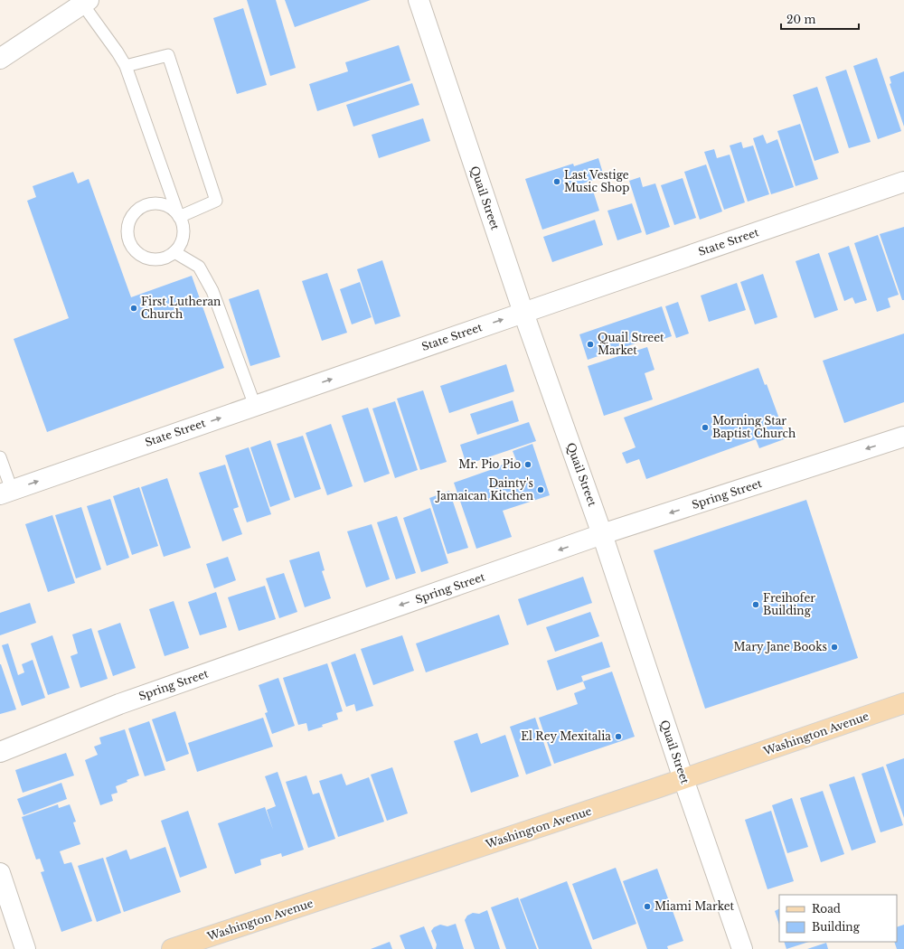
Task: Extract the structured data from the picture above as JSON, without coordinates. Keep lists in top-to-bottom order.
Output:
{
  "streets": {
    "main road": ["Washington Avenue"],
    "street": ["Quail Street", "State Street", "Spring Street"]
  },
  "crossings": [
    ["Quail Street", "State Street"],
    ["Quail Street", "Spring Street"],
    ["Quail Street", "Washington Avenue"]
  ],
  "one_way": ["State Street", "Spring Street"],
  "places": [
    "Last Vestige Music Shop",
    "First Lutheran Church",
    "Quail Street Market",
    "Morning Star Baptist Church",
    "Mr. Pio Pio",
    "Dainty's Jamaican Kitchen",
    "Freihofer Building",
    "Mary Jane Books",
    "El Rey Mexitalia",
    "Miami Market"
  ],
  "legend": ["Road", "Building"],
  "scale_bar": "20 m"
}
